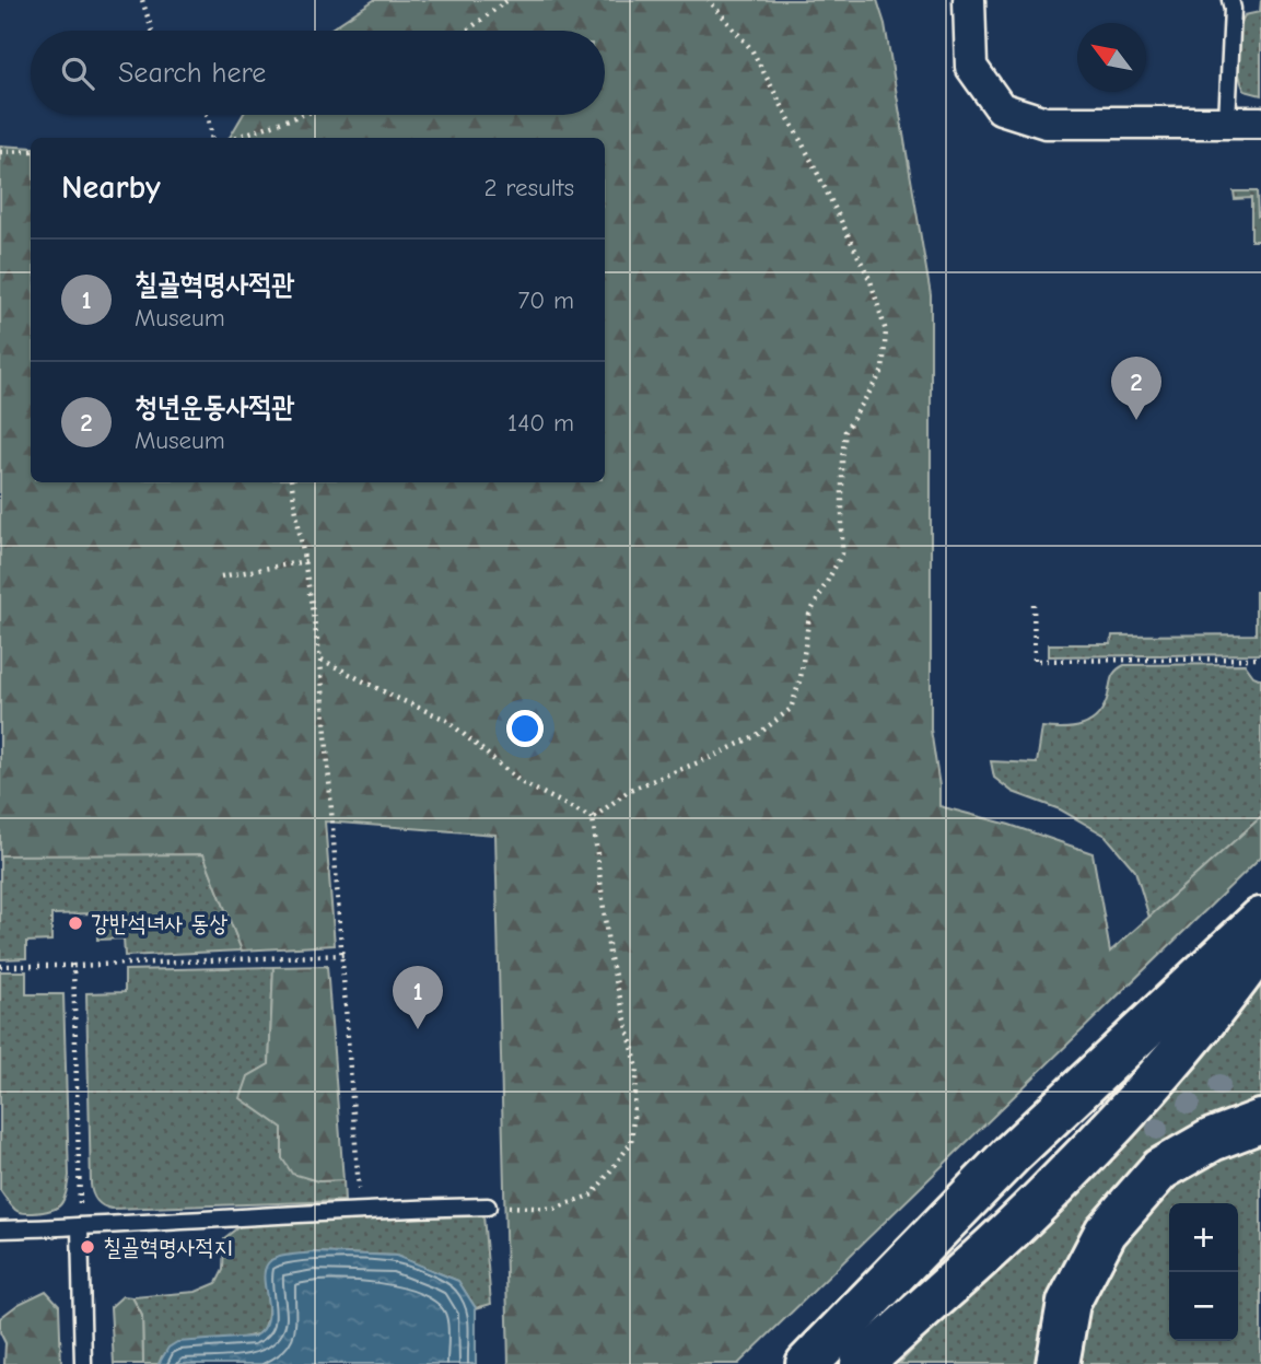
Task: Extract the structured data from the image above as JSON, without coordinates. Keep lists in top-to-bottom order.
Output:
{
  "places": ["강반석녀사 동상", "칠골혁명사적지"],
  "north": "top left",
  "page": {
    "search": "Search here",
    "heading": ["Nearby", "2 results"],
    "list": [
      {
        "mark": "1",
        "name": "칠골혁명사적관",
        "note": "Museum",
        "value": "70 m"
      },
      {
        "mark": "2",
        "name": "청년운동사적관",
        "note": "Museum",
        "value": "140 m"
      }
    ],
    "pins": ["2", "1"],
    "map_buttons": ["+", "−"]
  }
}
